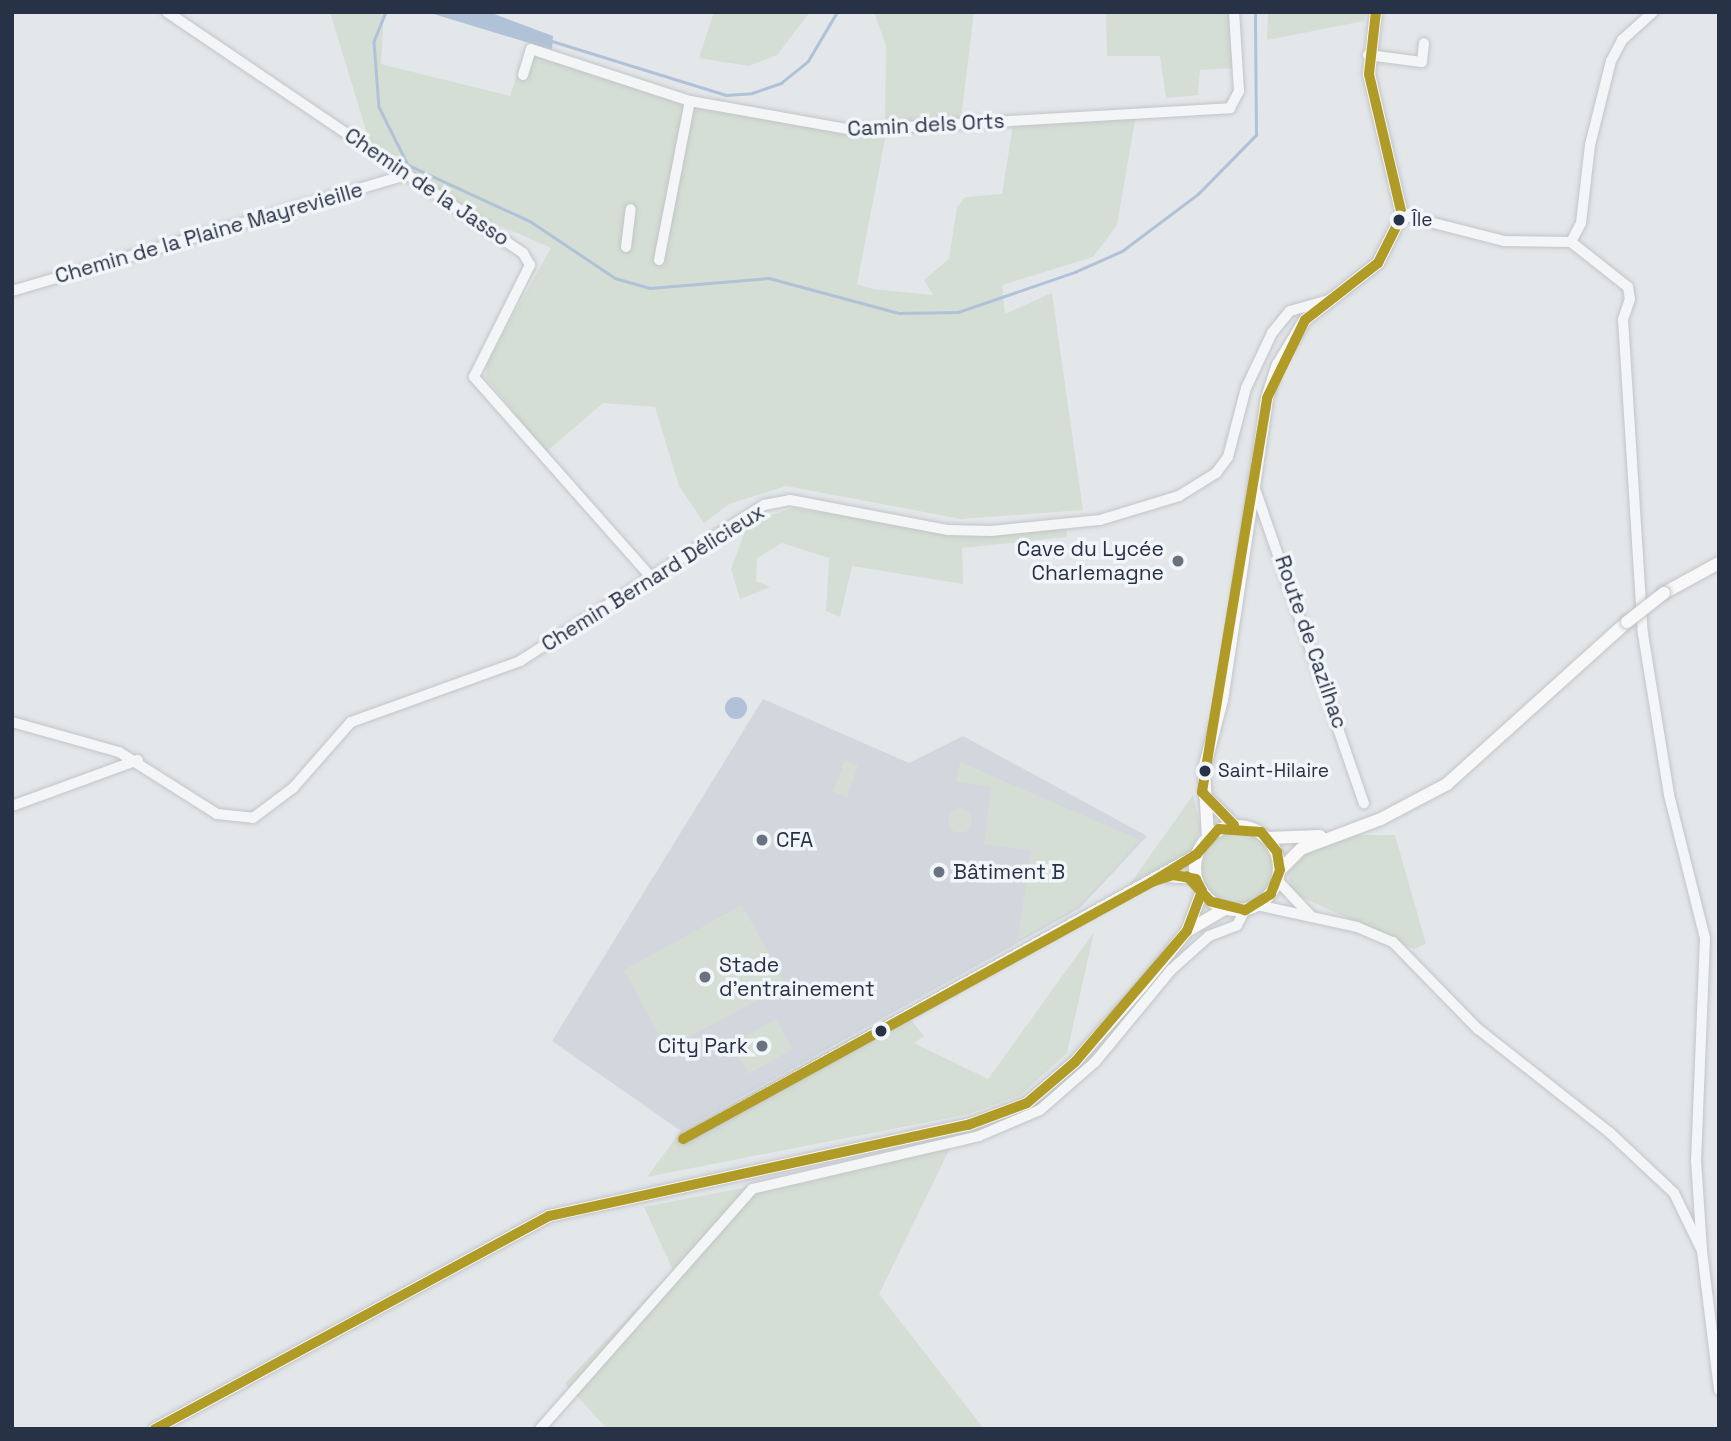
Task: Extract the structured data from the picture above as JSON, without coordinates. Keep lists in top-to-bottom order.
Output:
{
  "streets": {
    "street": [
      "Camin dels Orts",
      "Chemin de la Jasso",
      "Chemin de la Plaine Mayrevieille",
      "Chemin Bernard Délicieux",
      "Route de Cazilhac"
    ]
  },
  "crossings": [
    ["Chemin de la Jasso", "Chemin de la Plaine Mayrevieille"],
    ["Chemin de la Jasso", "Chemin Bernard Délicieux"]
  ],
  "places": [
    "Île",
    "Cave du Lycée Charlemagne",
    "Saint-Hilaire",
    "CFA",
    "Bâtiment B",
    "Stade d'entrainement",
    "City Park"
  ]
}
